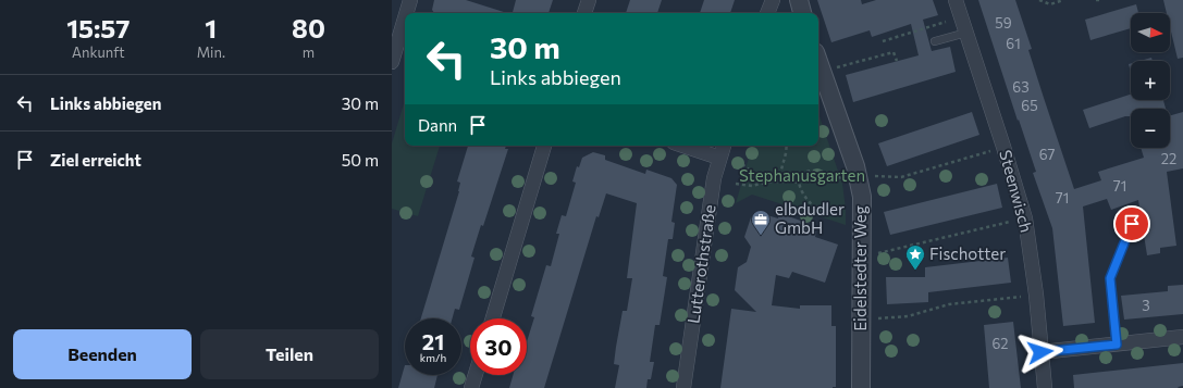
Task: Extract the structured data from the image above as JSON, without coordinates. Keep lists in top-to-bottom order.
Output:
{
  "streets": {
    "street": ["Steenwisch", "Lutterothstraße", "Eidelstedter Weg"]
  },
  "parks": ["Stephanusgarten"],
  "places": {
    "office": ["elbdudler GmbH"],
    "place": ["Fischotter"]
  },
  "house_numbers": [
    "59",
    "61",
    "63",
    "65",
    "67",
    "22",
    "71",
    "71",
    "3",
    "62"
  ],
  "north": "right",
  "page": {
    "eta": [
      "15:57",
      "Ankunft",
      "1",
      "Min.",
      "80",
      "m"
    ],
    "map_buttons": ["+", "−"],
    "turn": ["30 m", "Links abbiegen"],
    "list": [
      {
        "name": "Links abbiegen",
        "value": "30 m"
      },
      {
        "name": "Ziel erreicht",
        "value": "50 m"
      }
    ],
    "then": "Dann",
    "speed": "21 km/h",
    "limit": "30",
    "buttons": ["Beenden", "Teilen"]
  }
}
